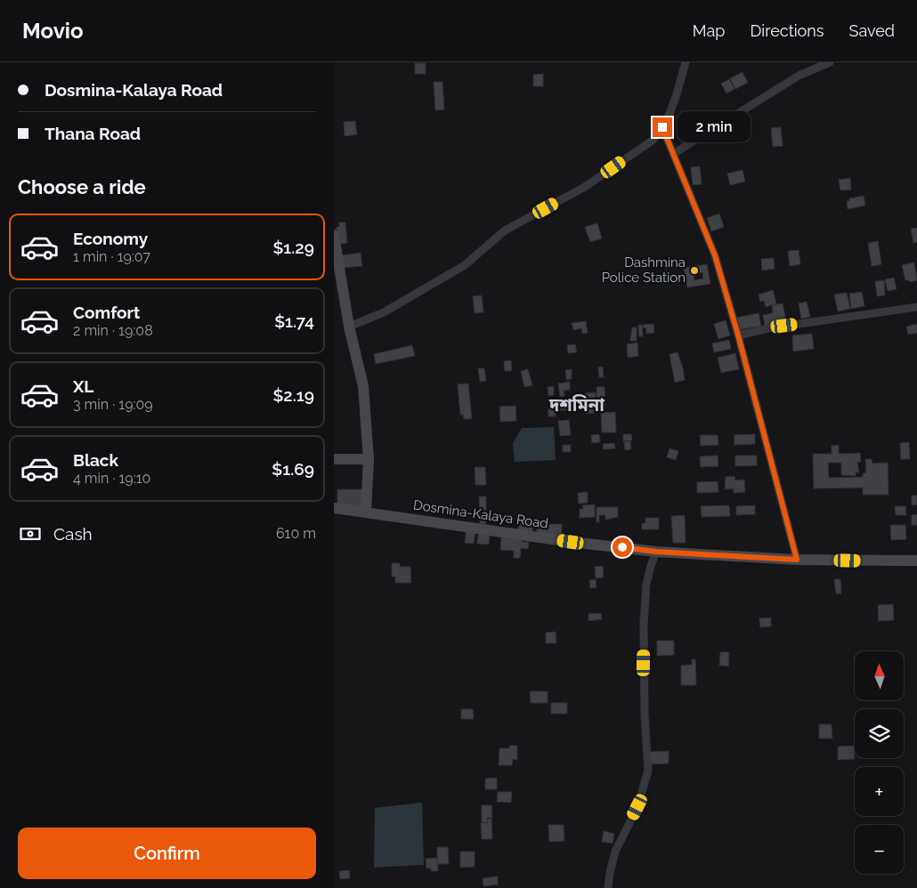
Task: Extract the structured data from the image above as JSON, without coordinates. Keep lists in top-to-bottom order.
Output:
{
  "streets": {
    "street": ["Dosmina-Kalaya Road"]
  },
  "districts": ["দশমিনা"],
  "places": ["Dashmina Police Station"],
  "north": "top",
  "page": {
    "header": "Movio",
    "nav": ["Map", "Directions", "Saved"],
    "banner": ["Dosmina-Kalaya Road", "Thana Road"],
    "bubble": "2 min",
    "heading": "Choose a ride",
    "list": [
      {
        "name": "Economy",
        "note": "1 min · 19:07",
        "value": "$1.29"
      },
      {
        "name": "Comfort",
        "note": "2 min · 19:08",
        "value": "$1.74"
      },
      {
        "name": "XL",
        "note": "3 min · 19:09",
        "value": "$2.19"
      },
      {
        "name": "Black",
        "note": "4 min · 19:10",
        "value": "$1.69"
      }
    ],
    "pay": ["Cash", "610 m"],
    "map_buttons": ["+", "−"],
    "buttons": "Confirm"
  }
}
